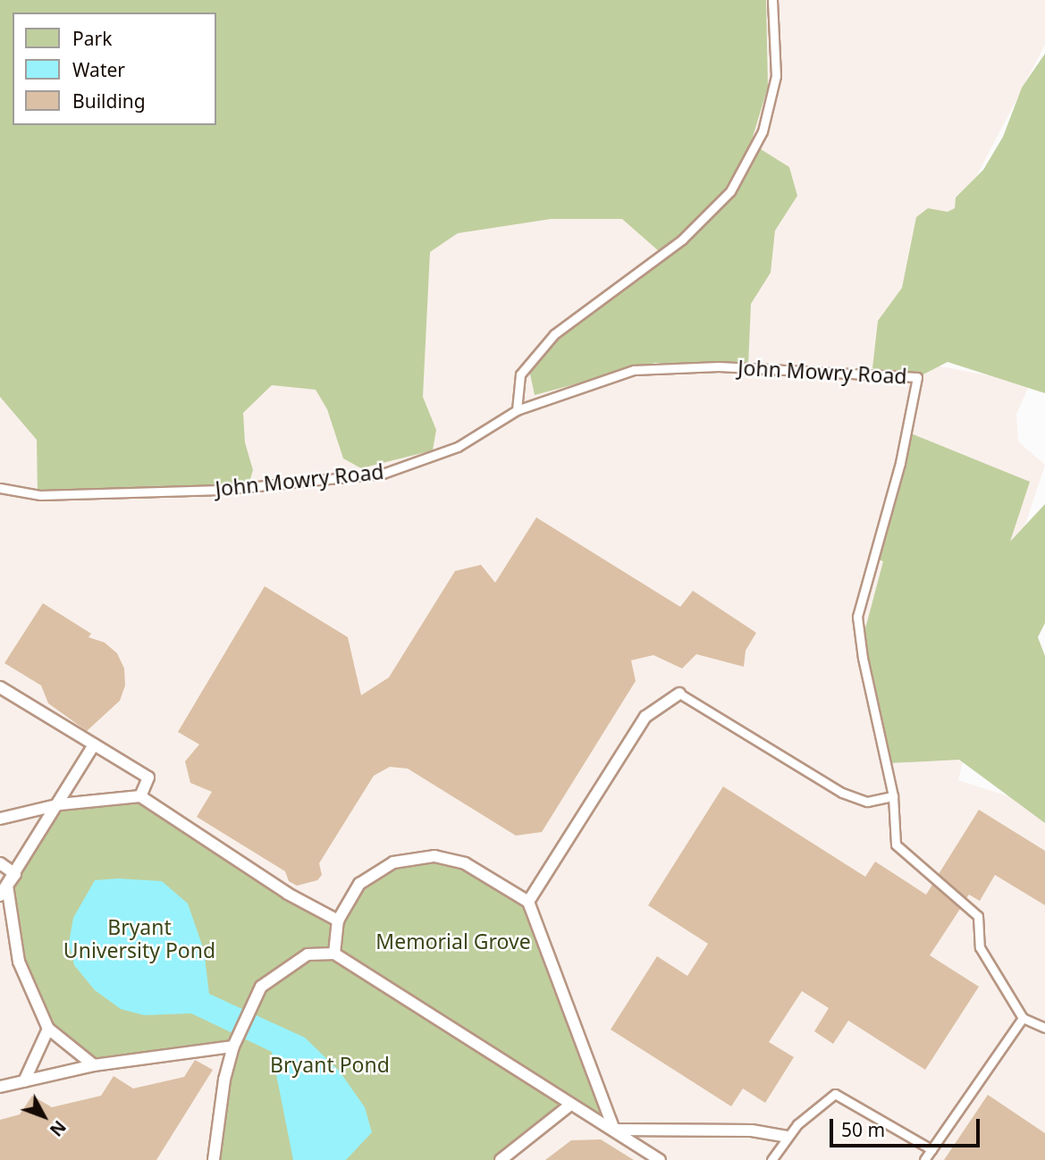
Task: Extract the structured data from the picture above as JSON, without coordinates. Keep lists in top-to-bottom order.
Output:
{
  "streets": {
    "lane": ["John Mowry Road"]
  },
  "parks": ["Bryant University Pond", "Memorial Grove", "Bryant Pond"],
  "legend": ["Park", "Water", "Building"],
  "scale_bar": "50 m",
  "north": "bottom right"
}
